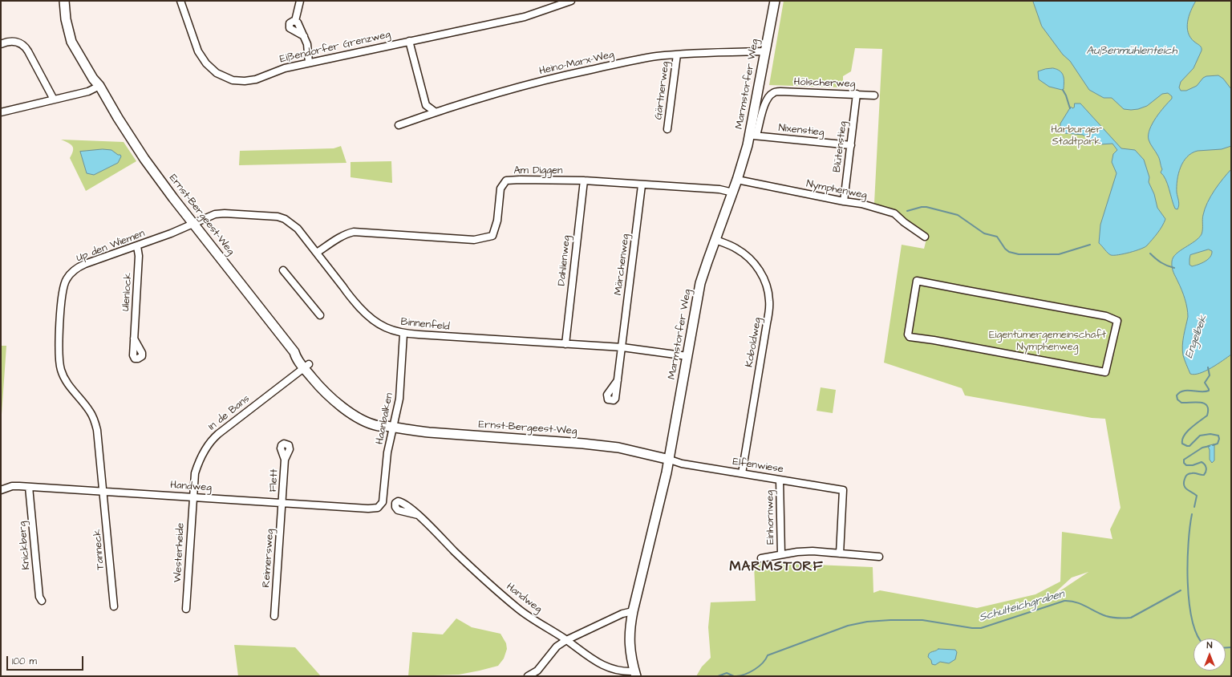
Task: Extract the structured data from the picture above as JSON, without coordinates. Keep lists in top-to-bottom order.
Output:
{
  "streets": {
    "street": [
      "Eißendorfer Grenzweg",
      "Heino-Marx-Weg",
      "Hölscherweg",
      "Marmstorfer Weg",
      "Gärtnerweg",
      "Nixenstieg",
      "Blütenstieg",
      "Am Diggen",
      "Nymphenweg",
      "Ernst-Bergeest-Weg",
      "Up den Wiemen",
      "Dahlienweg",
      "Märchenweg",
      "Ulenlock",
      "Binnenfeld",
      "Koboldweg",
      "In de Bans",
      "Haanbalken",
      "Elfenwiese",
      "Flett",
      "Handweg",
      "Einhornweg",
      "Knickberg",
      "Tanneck",
      "Westerheide",
      "Reimersweg"
    ]
  },
  "crossings": [
    ["Heino-Marx-Weg", "Marmstorfer Weg"],
    ["Heino-Marx-Weg", "Gärtnerweg"],
    ["Hölscherweg", "Marmstorfer Weg"],
    ["Hölscherweg", "Blütenstieg"],
    ["Marmstorfer Weg", "Nixenstieg"],
    ["Marmstorfer Weg", "Am Diggen"],
    ["Marmstorfer Weg", "Nymphenweg"],
    ["Marmstorfer Weg", "Ernst-Bergeest-Weg"],
    ["Marmstorfer Weg", "Binnenfeld"],
    ["Marmstorfer Weg", "Koboldweg"],
    ["Marmstorfer Weg", "Elfenwiese"],
    ["Marmstorfer Weg", "Handweg"],
    ["Nixenstieg", "Blütenstieg"],
    ["Blütenstieg", "Nymphenweg"],
    ["Am Diggen", "Dahlienweg"],
    ["Am Diggen", "Märchenweg"],
    ["Am Diggen", "Binnenfeld"],
    ["Ernst-Bergeest-Weg", "Up den Wiemen"],
    ["Ernst-Bergeest-Weg", "Binnenfeld"],
    ["Ernst-Bergeest-Weg", "In de Bans"],
    ["Ernst-Bergeest-Weg", "Haanbalken"],
    ["Ernst-Bergeest-Weg", "Elfenwiese"],
    ["Up den Wiemen", "Ulenlock"],
    ["Up den Wiemen", "Binnenfeld"],
    ["Up den Wiemen", "Handweg"],
    ["Up den Wiemen", "Tanneck"],
    ["Dahlienweg", "Binnenfeld"],
    ["Märchenweg", "Binnenfeld"],
    ["Binnenfeld", "Haanbalken"],
    ["Koboldweg", "Elfenwiese"],
    ["In de Bans", "Handweg"],
    ["In de Bans", "Westerheide"],
    ["Haanbalken", "Handweg"],
    ["Elfenwiese", "Einhornweg"],
    ["Flett", "Handweg"],
    ["Flett", "Reimersweg"],
    ["Handweg", "Knickberg"],
    ["Handweg", "Tanneck"],
    ["Handweg", "Westerheide"],
    ["Handweg", "Reimersweg"]
  ],
  "districts": ["MARMSTORF"],
  "water": ["Außenmühlenteich", "Engelbek", "Schulteichgraben"],
  "parks": ["Harburger Stadtpark", "Eigentümergemeinschaft Nymphenweg"],
  "scale_bar": "100 m",
  "north": "top"
}
